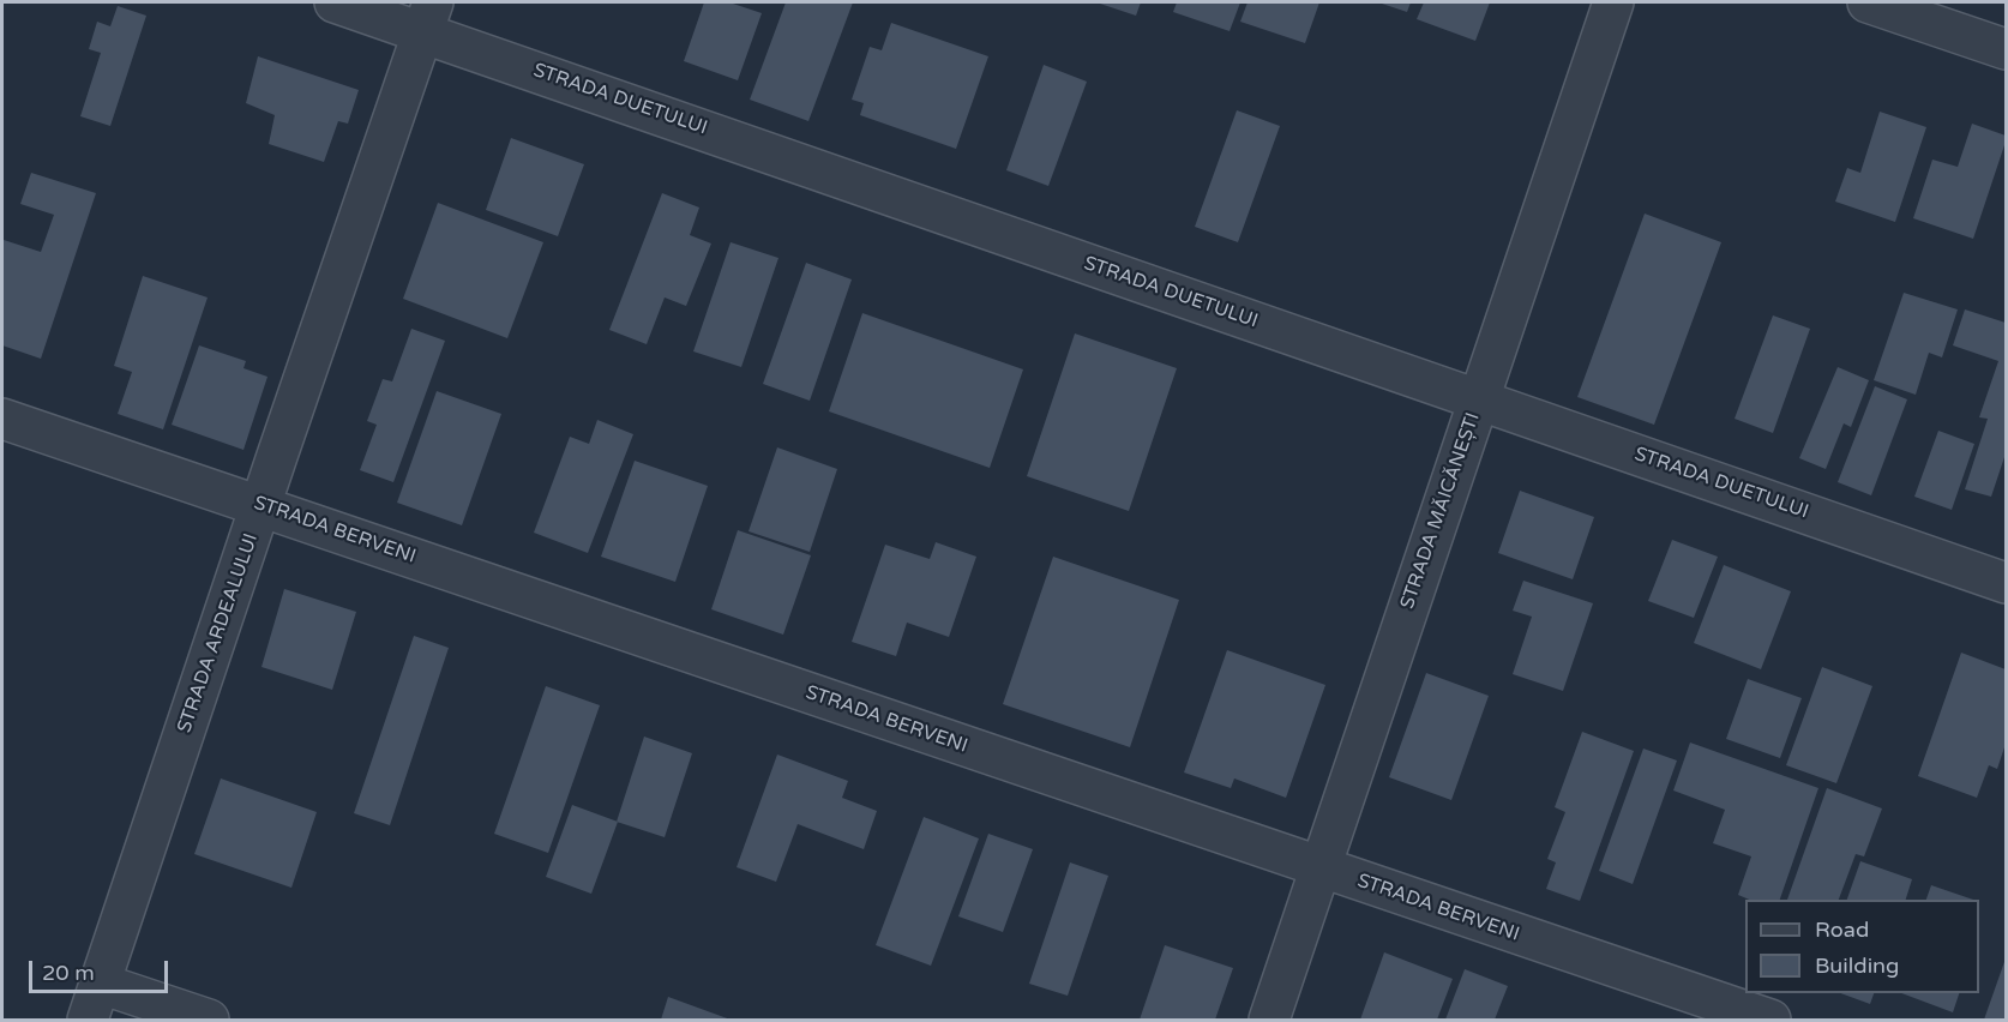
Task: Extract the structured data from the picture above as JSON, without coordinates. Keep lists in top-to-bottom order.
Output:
{
  "streets": {
    "street": [
      "STRADA DUETULUI",
      "STRADA MĂICĂNEȘTI",
      "STRADA BERVENI",
      "STRADA ARDEALULUI"
    ]
  },
  "crossings": [
    ["STRADA DUETULUI", "STRADA MĂICĂNEȘTI"],
    ["STRADA DUETULUI", "STRADA ARDEALULUI"],
    ["STRADA MĂICĂNEȘTI", "STRADA BERVENI"],
    ["STRADA BERVENI", "STRADA ARDEALULUI"]
  ],
  "legend": ["Road", "Building"],
  "scale_bar": "20 m"
}
